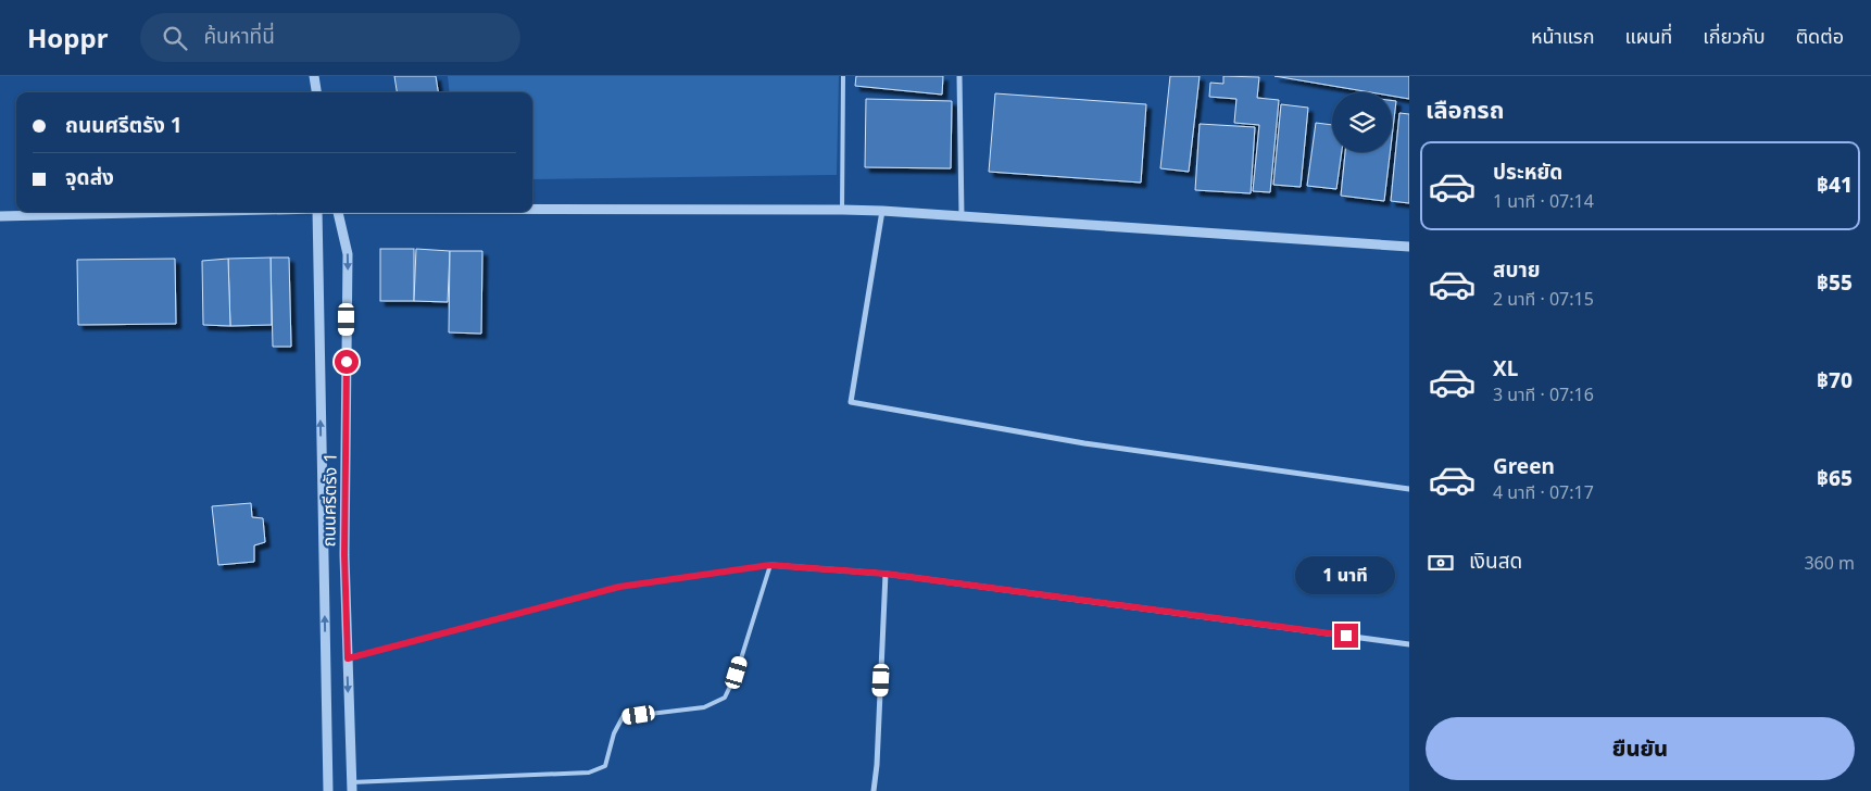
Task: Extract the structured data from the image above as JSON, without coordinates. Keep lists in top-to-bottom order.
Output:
{
  "streets": {
    "street": ["ถนนศรีตรัง 1"]
  },
  "page": {
    "header": "Hoppr",
    "search": "ค้นหาที่นี่",
    "nav": [
      "หน้าแรก",
      "แผนที่",
      "เกี่ยวกับ",
      "ติดต่อ"
    ],
    "heading": "เลือกรถ",
    "banner": ["ถนนศรีตรัง 1", "จุดส่ง"],
    "list": [
      {
        "name": "ประหยัด",
        "note": "1 นาที · 07:14",
        "value": "฿41"
      },
      {
        "name": "สบาย",
        "note": "2 นาที · 07:15",
        "value": "฿55"
      },
      {
        "name": "XL",
        "note": "3 นาที · 07:16",
        "value": "฿70"
      },
      {
        "name": "Green",
        "note": "4 นาที · 07:17",
        "value": "฿65"
      }
    ],
    "pay": ["เงินสด", "360 m"],
    "bubble": "1 นาที",
    "buttons": "ยืนยัน"
  }
}
